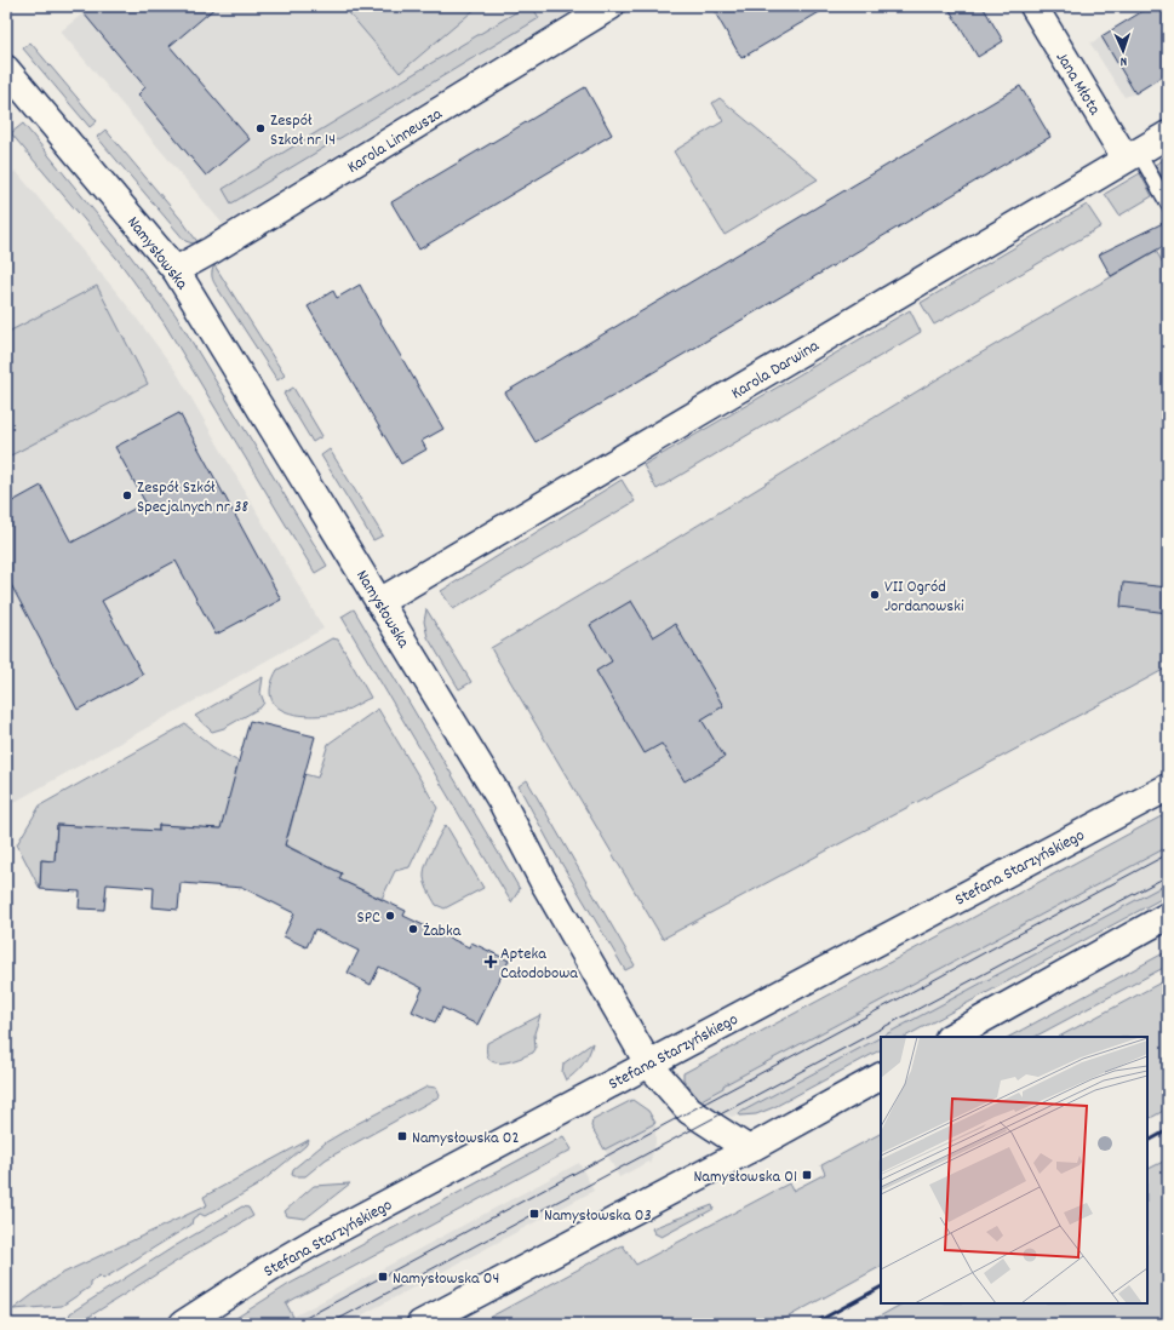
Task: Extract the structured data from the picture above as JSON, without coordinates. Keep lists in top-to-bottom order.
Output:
{
  "streets": {
    "street": [
      "Jana Młota",
      "Karola Linneusza",
      "Namysłowska",
      "Karola Darwina",
      "Stefana Starzyńskiego"
    ]
  },
  "crossings": [
    ["Jana Młota", "Karola Darwina"],
    ["Karola Linneusza", "Namysłowska"],
    ["Namysłowska", "Karola Darwina"],
    ["Namysłowska", "Stefana Starzyńskiego"]
  ],
  "places": {
    "other": [
      "Zespół Szkoł nr 14",
      "Zespół Szkół Specjalnych nr 38",
      "VII Ogród Jordanowski",
      "SPC",
      "Żabka"
    ],
    "health": ["Apteka Całodobowa"],
    "transit": [
      "Namysłowska 02",
      "Namysłowska 01",
      "Namysłowska 03",
      "Namysłowska 04"
    ]
  },
  "north": "bottom"
}
